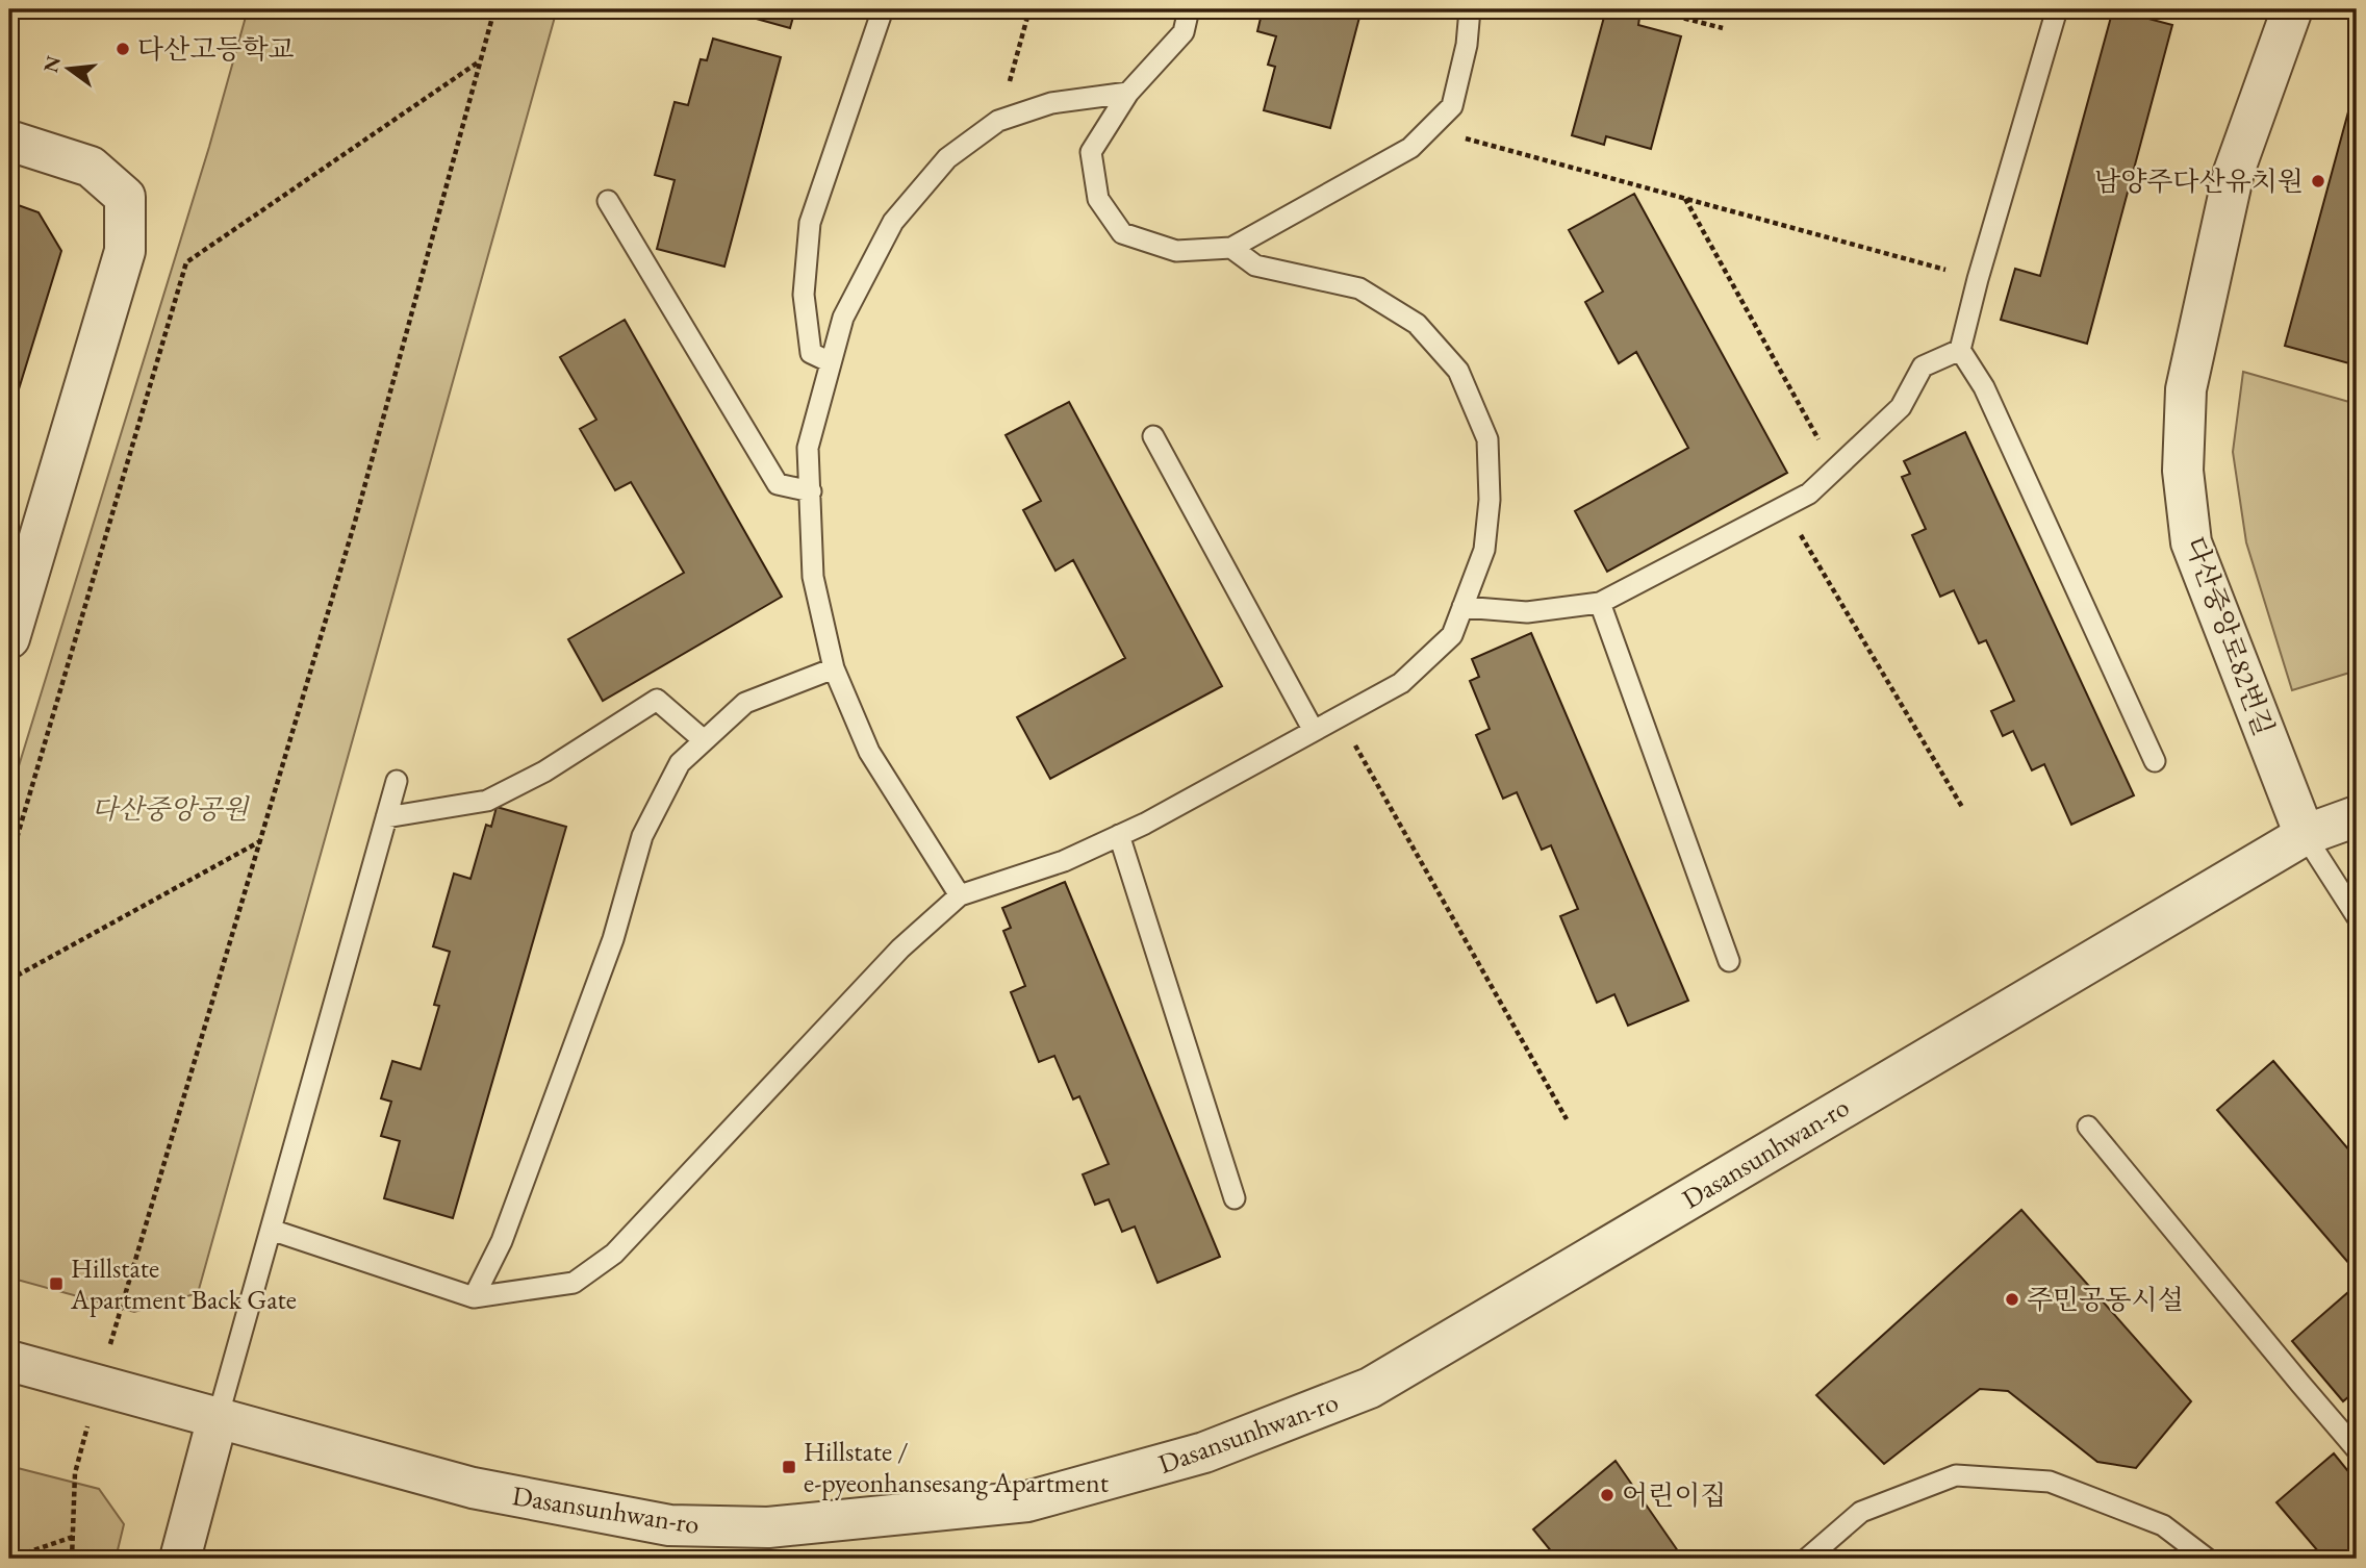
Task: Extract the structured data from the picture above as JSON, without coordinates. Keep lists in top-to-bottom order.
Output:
{
  "streets": {
    "street": ["다산중앙로82번길", "Dasansunhwan-ro"]
  },
  "crossings": [
    ["다산중앙로82번길", "Dasansunhwan-ro"]
  ],
  "parks": ["다산중앙공원"],
  "places": {
    "other": [
      "다산고등학교",
      "남양주다산유치원",
      "주민공동시설",
      "어린이집"
    ],
    "transit": ["Hillstate Apartment Back Gate", "Hillstate / e-pyeonhansesang Apartment"]
  },
  "north": "left"
}
